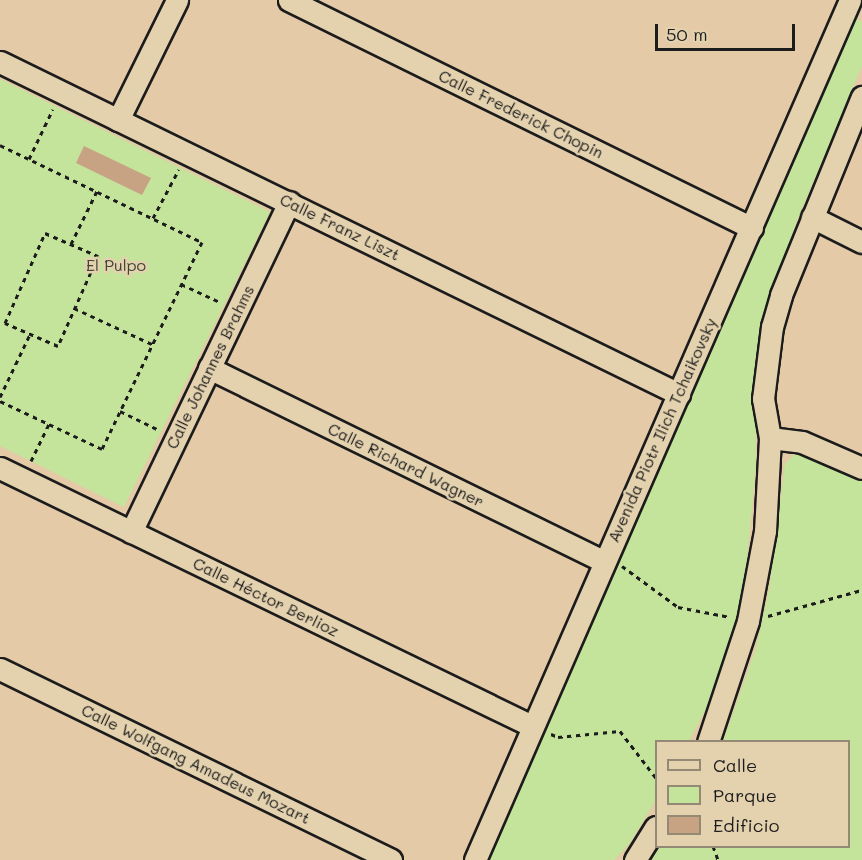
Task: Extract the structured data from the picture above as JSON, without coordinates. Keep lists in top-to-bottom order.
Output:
{
  "streets": {
    "street": [
      "Calle Frederick Chopin",
      "Calle Franz Liszt",
      "Calle Johannes Brahms",
      "Avenida Piotr Ilich Tchaikovsky",
      "Calle Richard Wagner",
      "Calle Héctor Berlioz",
      "Calle Wolfgang Amadeus Mozart"
    ]
  },
  "crossings": [
    ["Calle Frederick Chopin", "Avenida Piotr Ilich Tchaikovsky"],
    ["Calle Franz Liszt", "Calle Johannes Brahms"],
    ["Calle Franz Liszt", "Avenida Piotr Ilich Tchaikovsky"],
    ["Calle Johannes Brahms", "Calle Richard Wagner"],
    ["Calle Johannes Brahms", "Calle Héctor Berlioz"],
    ["Avenida Piotr Ilich Tchaikovsky", "Calle Richard Wagner"],
    ["Avenida Piotr Ilich Tchaikovsky", "Calle Héctor Berlioz"]
  ],
  "parks": ["El Pulpo"],
  "legend": ["Calle", "Parque", "Edificio"],
  "scale_bar": "50 m"
}
